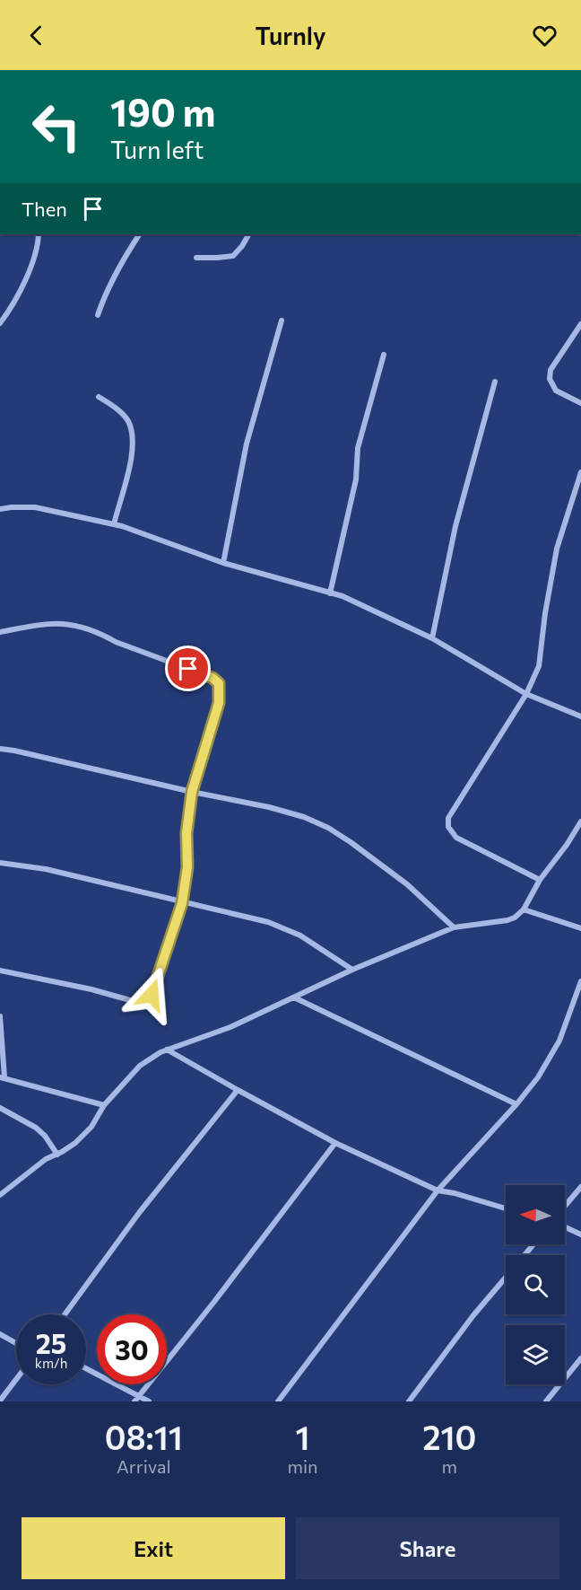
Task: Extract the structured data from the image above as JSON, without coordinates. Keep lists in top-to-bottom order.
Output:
{
  "north": "left",
  "page": {
    "header": "Turnly",
    "turn": ["190 m", "Turn left"],
    "then": "Then",
    "speed": "25 km/h",
    "limit": "30",
    "eta": [
      "08:11",
      "Arrival",
      "1",
      "min",
      "210",
      "m"
    ],
    "buttons": ["Exit", "Share"]
  }
}
